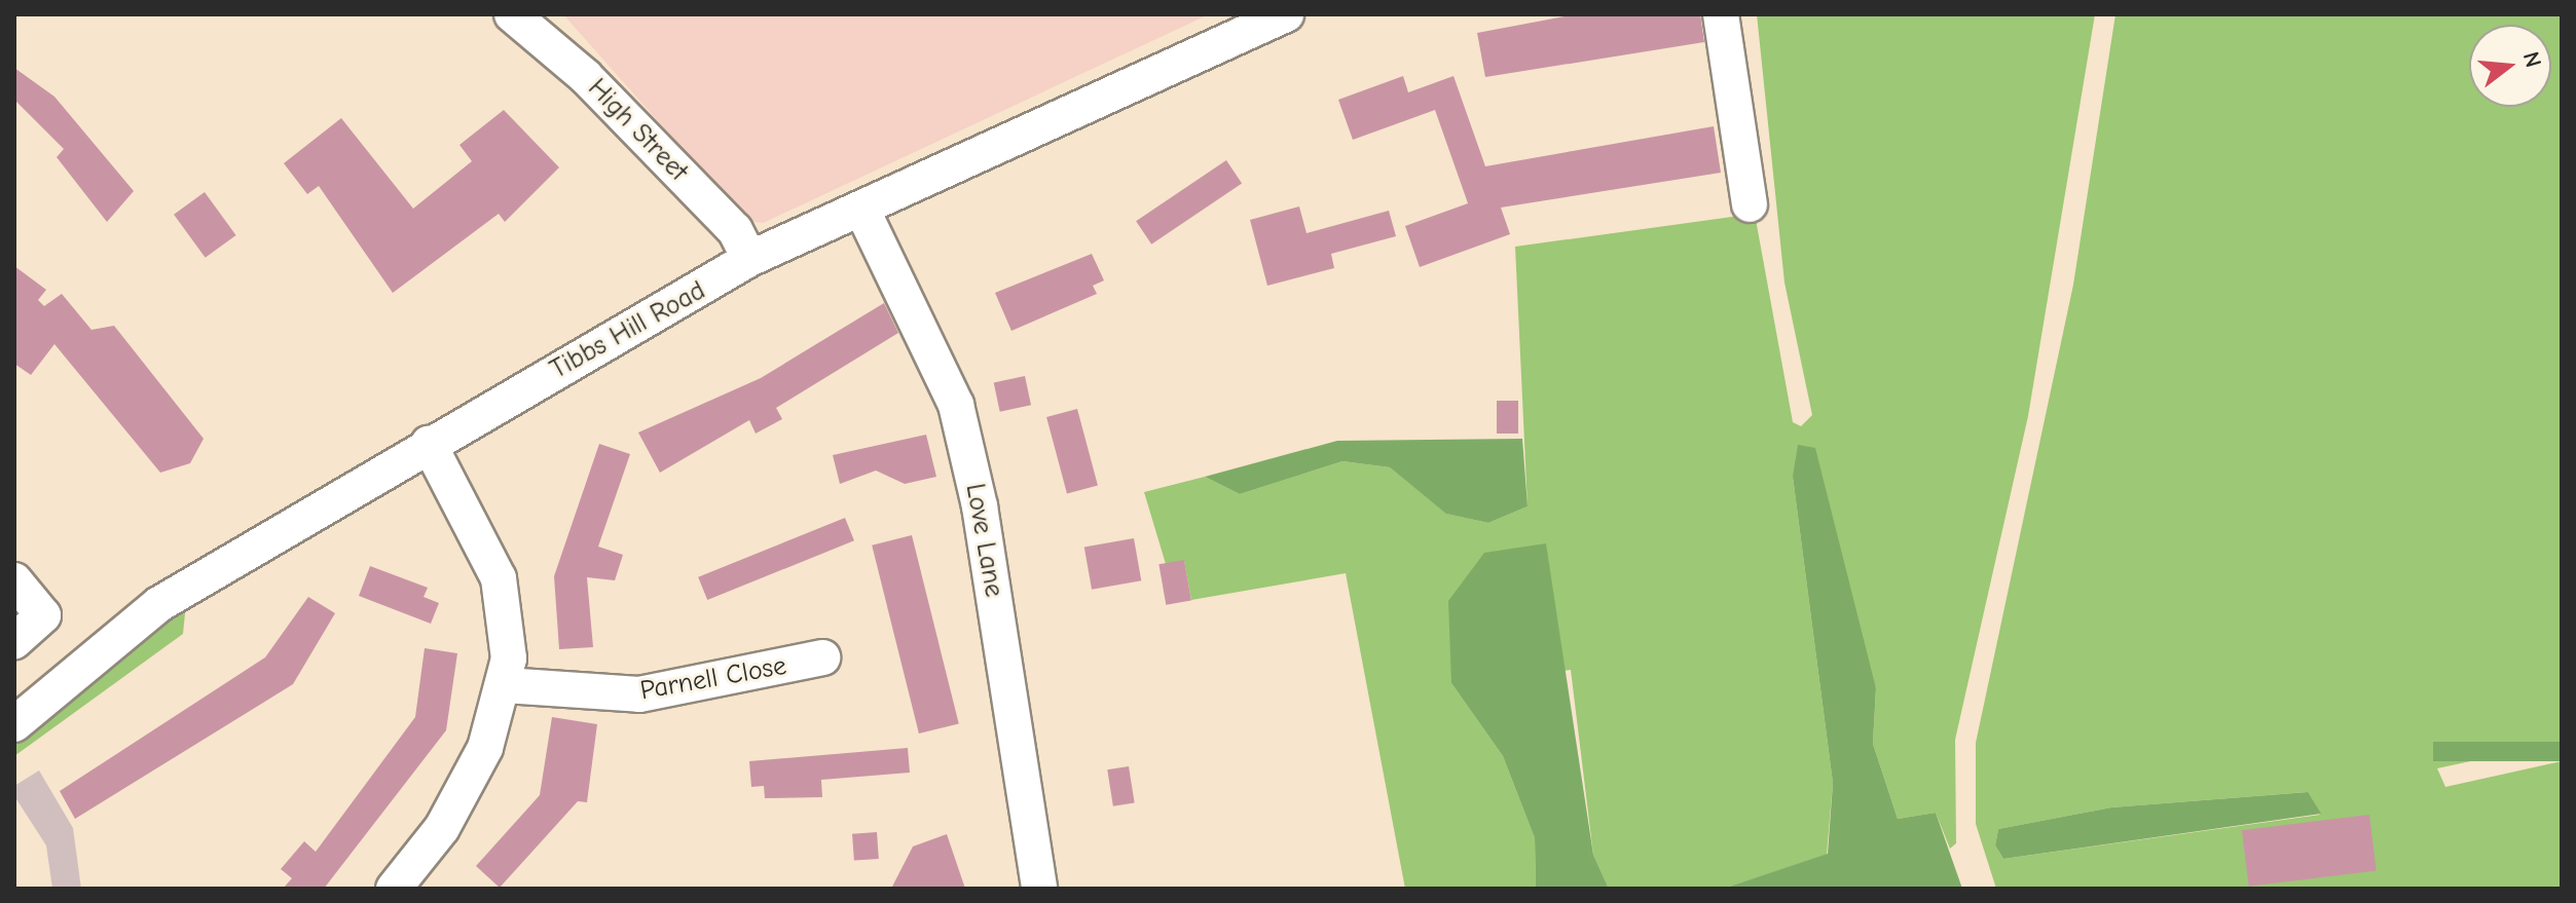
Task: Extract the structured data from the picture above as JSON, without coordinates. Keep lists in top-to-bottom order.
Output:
{
  "streets": {
    "street": [
      "High Street",
      "Tibbs Hill Road",
      "Love Lane",
      "Parnell Close"
    ]
  },
  "crossings": [
    ["High Street", "Tibbs Hill Road"],
    ["Tibbs Hill Road", "Love Lane"]
  ],
  "north": "right"
}
